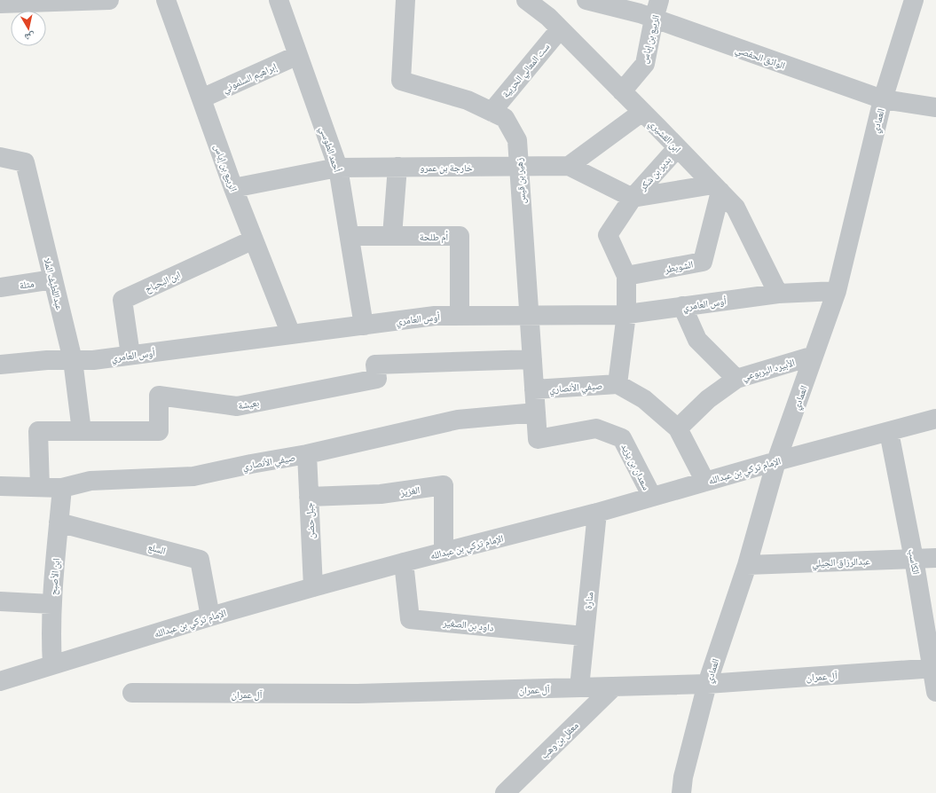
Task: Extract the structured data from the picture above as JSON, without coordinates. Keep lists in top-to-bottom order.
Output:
{
  "streets": {
    "street": [
      "الربيع بن إياس",
      "الواثق الحفصي",
      "ست المعالي الحربية",
      "إبراهيم السلموني",
      "العمادي",
      "ابن القشيري",
      "أحمد الطوسي",
      "خارجة بن عمرو",
      "بدير بن شكر",
      "زهير بن قيس",
      "أم طلحة",
      "الشويطر",
      "ابن البحباح",
      "مثلة",
      "عبداللطيف الملا",
      "أوس العامري",
      "الأبيرد اليربوعي",
      "صيفي الأنصاري",
      "بعيشة",
      "سعدان بن يزيد",
      "الإمام تركي بن عبدالله",
      "الغزيز",
      "جبل حضن",
      "السلع",
      "عبدالرزاق الجيلي",
      "الكاسب",
      "ابن الأصبح",
      "منارة",
      "داود بن الصغير",
      "آل عمران",
      "معقل بن وهب"
    ]
  },
  "crossings": [
    ["الربيع بن إياس", "الواثق الحفصي"],
    ["الربيع بن إياس", "إبراهيم السلموني"],
    ["الربيع بن إياس", "ابن القشيري"],
    ["الربيع بن إياس", "خارجة بن عمرو"],
    ["الربيع بن إياس", "ابن البحباح"],
    ["الربيع بن إياس", "أوس العامري"],
    ["الواثق الحفصي", "العمادي"],
    ["ست المعالي الحربية", "ابن القشيري"],
    ["ست المعالي الحربية", "زهير بن قيس"],
    ["إبراهيم السلموني", "أحمد الطوسي"],
    ["العمادي", "أوس العامري"],
    ["العمادي", "الأبيرد اليربوعي"],
    ["العمادي", "الإمام تركي بن عبدالله"],
    ["العمادي", "عبدالرزاق الجيلي"],
    ["العمادي", "آل عمران"],
    ["ابن القشيري", "بدير بن شكر"],
    ["ابن القشيري", "الشويطر"],
    ["ابن القشيري", "أوس العامري"],
    ["أحمد الطوسي", "خارجة بن عمرو"],
    ["أحمد الطوسي", "أم طلحة"],
    ["أحمد الطوسي", "أوس العامري"],
    ["خارجة بن عمرو", "زهير بن قيس"],
    ["بدير بن شكر", "الشويطر"],
    ["زهير بن قيس", "أوس العامري"],
    ["زهير بن قيس", "صيفي الأنصاري"],
    ["زهير بن قيس", "بعيشة"],
    ["زهير بن قيس", "سعدان بن يزيد"],
    ["أم طلحة", "أوس العامري"],
    ["ابن البحباح", "أوس العامري"],
    ["مثلة", "عبداللطيف الملا"],
    ["عبداللطيف الملا", "أوس العامري"],
    ["عبداللطيف الملا", "بعيشة"],
    ["صيفي الأنصاري", "بعيشة"],
    ["صيفي الأنصاري", "جبل حضن"],
    ["صيفي الأنصاري", "ابن الأصبح"],
    ["سعدان بن يزيد", "الإمام تركي بن عبدالله"],
    ["الإمام تركي بن عبدالله", "الغزيز"],
    ["الإمام تركي بن عبدالله", "جبل حضن"],
    ["الإمام تركي بن عبدالله", "السلع"],
    ["الإمام تركي بن عبدالله", "الكاسب"],
    ["الإمام تركي بن عبدالله", "ابن الأصبح"],
    ["الإمام تركي بن عبدالله", "منارة"],
    ["الإمام تركي بن عبدالله", "داود بن الصغير"],
    ["الغزيز", "جبل حضن"],
    ["السلع", "ابن الأصبح"],
    ["عبدالرزاق الجيلي", "الكاسب"],
    ["الكاسب", "آل عمران"],
    ["منارة", "داود بن الصغير"],
    ["منارة", "آل عمران"],
    ["آل عمران", "معقل بن وهب"]
  ],
  "north": "bottom"
}
